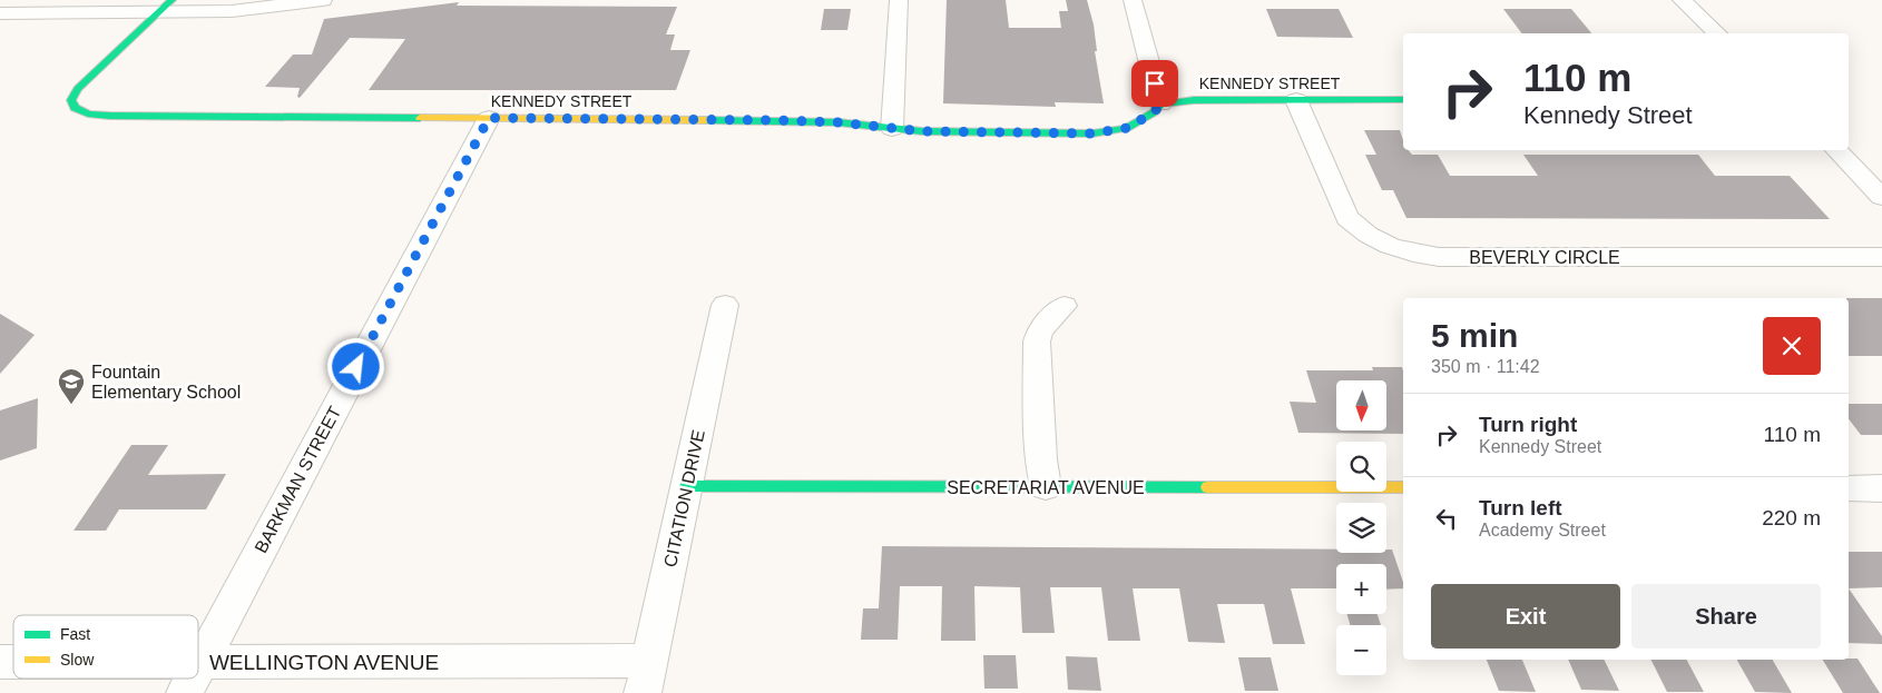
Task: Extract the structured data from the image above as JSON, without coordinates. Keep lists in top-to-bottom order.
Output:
{
  "streets": {
    "street": [
      "KENNEDY STREET",
      "BEVERLY CIRCLE",
      "BARKMAN STREET",
      "SECRETARIAT AVENUE",
      "CITATION DRIVE",
      "WELLINGTON AVENUE"
    ]
  },
  "crossings": [
    ["KENNEDY STREET", "BEVERLY CIRCLE"],
    ["KENNEDY STREET", "BARKMAN STREET"],
    ["BARKMAN STREET", "WELLINGTON AVENUE"],
    ["SECRETARIAT AVENUE", "CITATION DRIVE"],
    ["CITATION DRIVE", "WELLINGTON AVENUE"]
  ],
  "places": {
    "school or university": ["Fountain Elementary School"]
  },
  "legend": ["Fast", "Slow"],
  "north": "bottom",
  "page": {
    "turn": ["110 m", "Kennedy Street"],
    "heading": ["5 min", "350 m · 11:42"],
    "map_buttons": ["+", "−"],
    "list": [
      {
        "name": "Turn right",
        "note": "Kennedy Street",
        "value": "110 m"
      },
      {
        "name": "Turn left",
        "note": "Academy Street",
        "value": "220 m"
      }
    ],
    "buttons": ["Exit", "Share"]
  }
}
